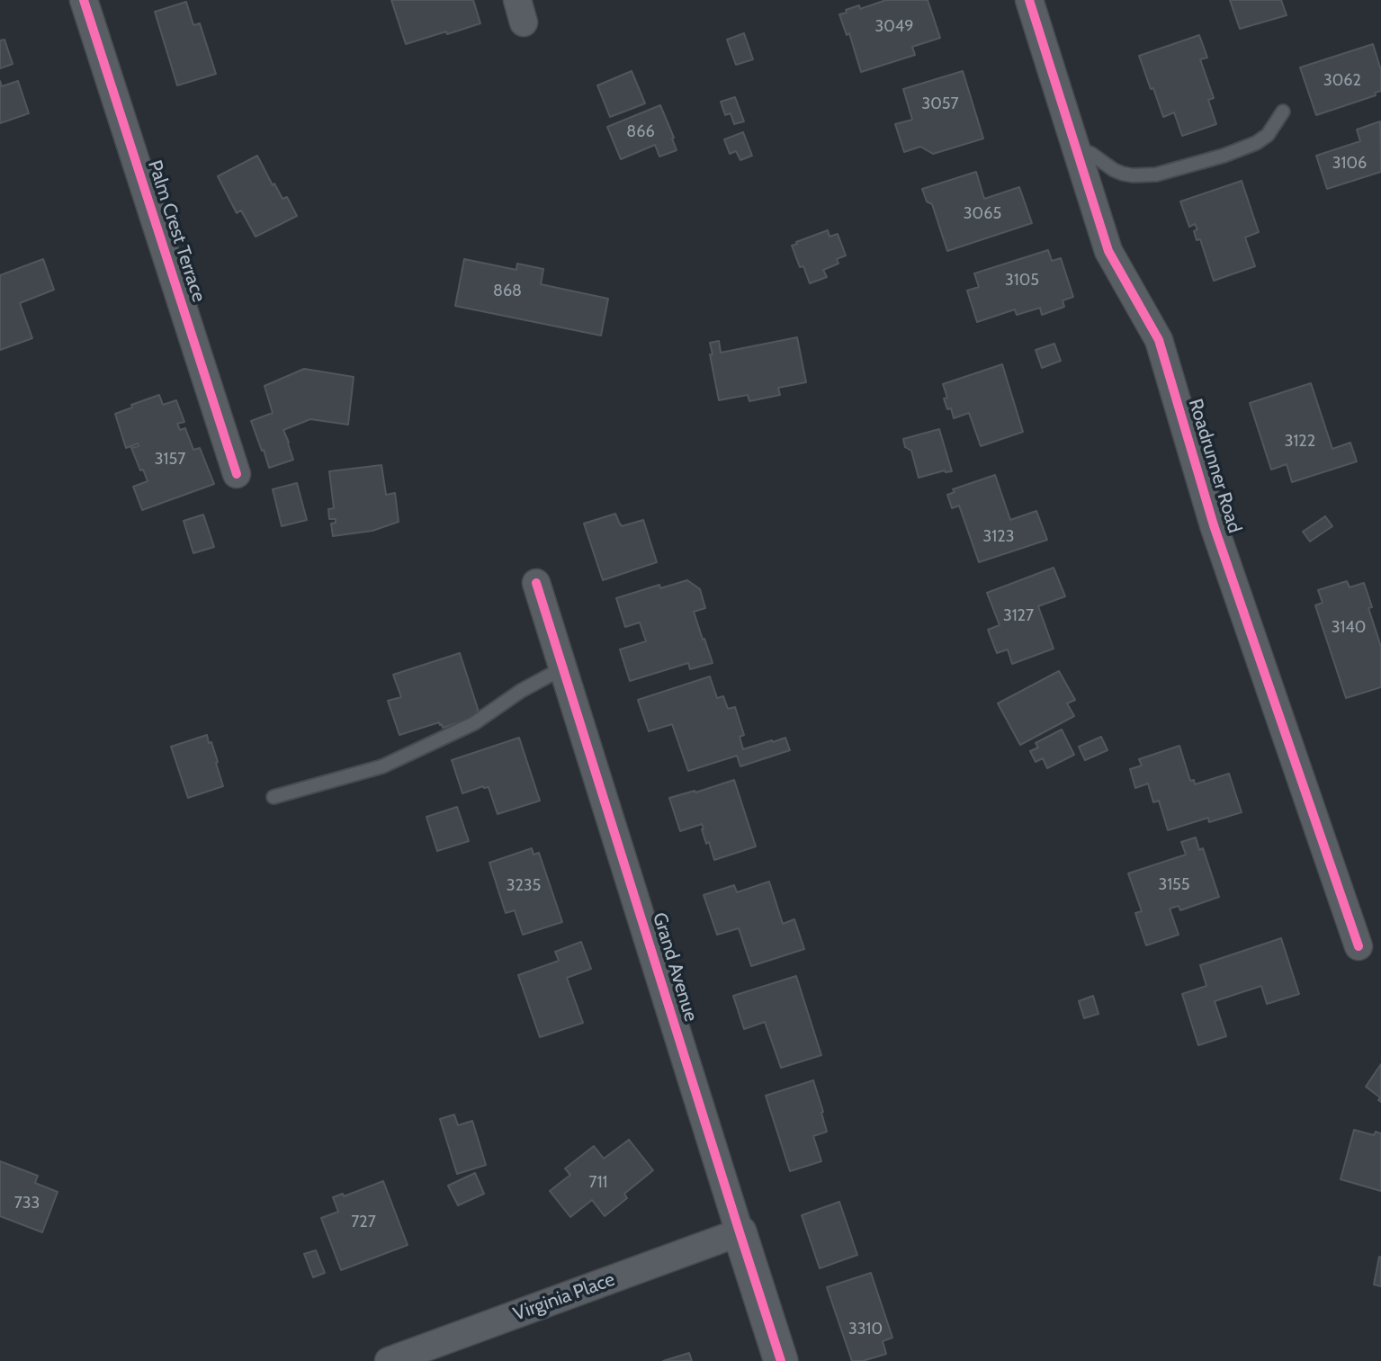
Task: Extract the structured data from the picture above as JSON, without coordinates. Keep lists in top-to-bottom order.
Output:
{
  "streets": {
    "street": [
      "Palm Crest Terrace",
      "Roadrunner Road",
      "Grand Avenue",
      "Virginia Place"
    ]
  },
  "crossings": [
    ["Grand Avenue", "Virginia Place"]
  ],
  "house_numbers": [
    "3049",
    "3062",
    "3057",
    "866",
    "3106",
    "3065",
    "3105",
    "868",
    "3122",
    "3157",
    "3123",
    "3127",
    "3140",
    "3155",
    "3235",
    "711",
    "733",
    "727",
    "3310"
  ]
}
